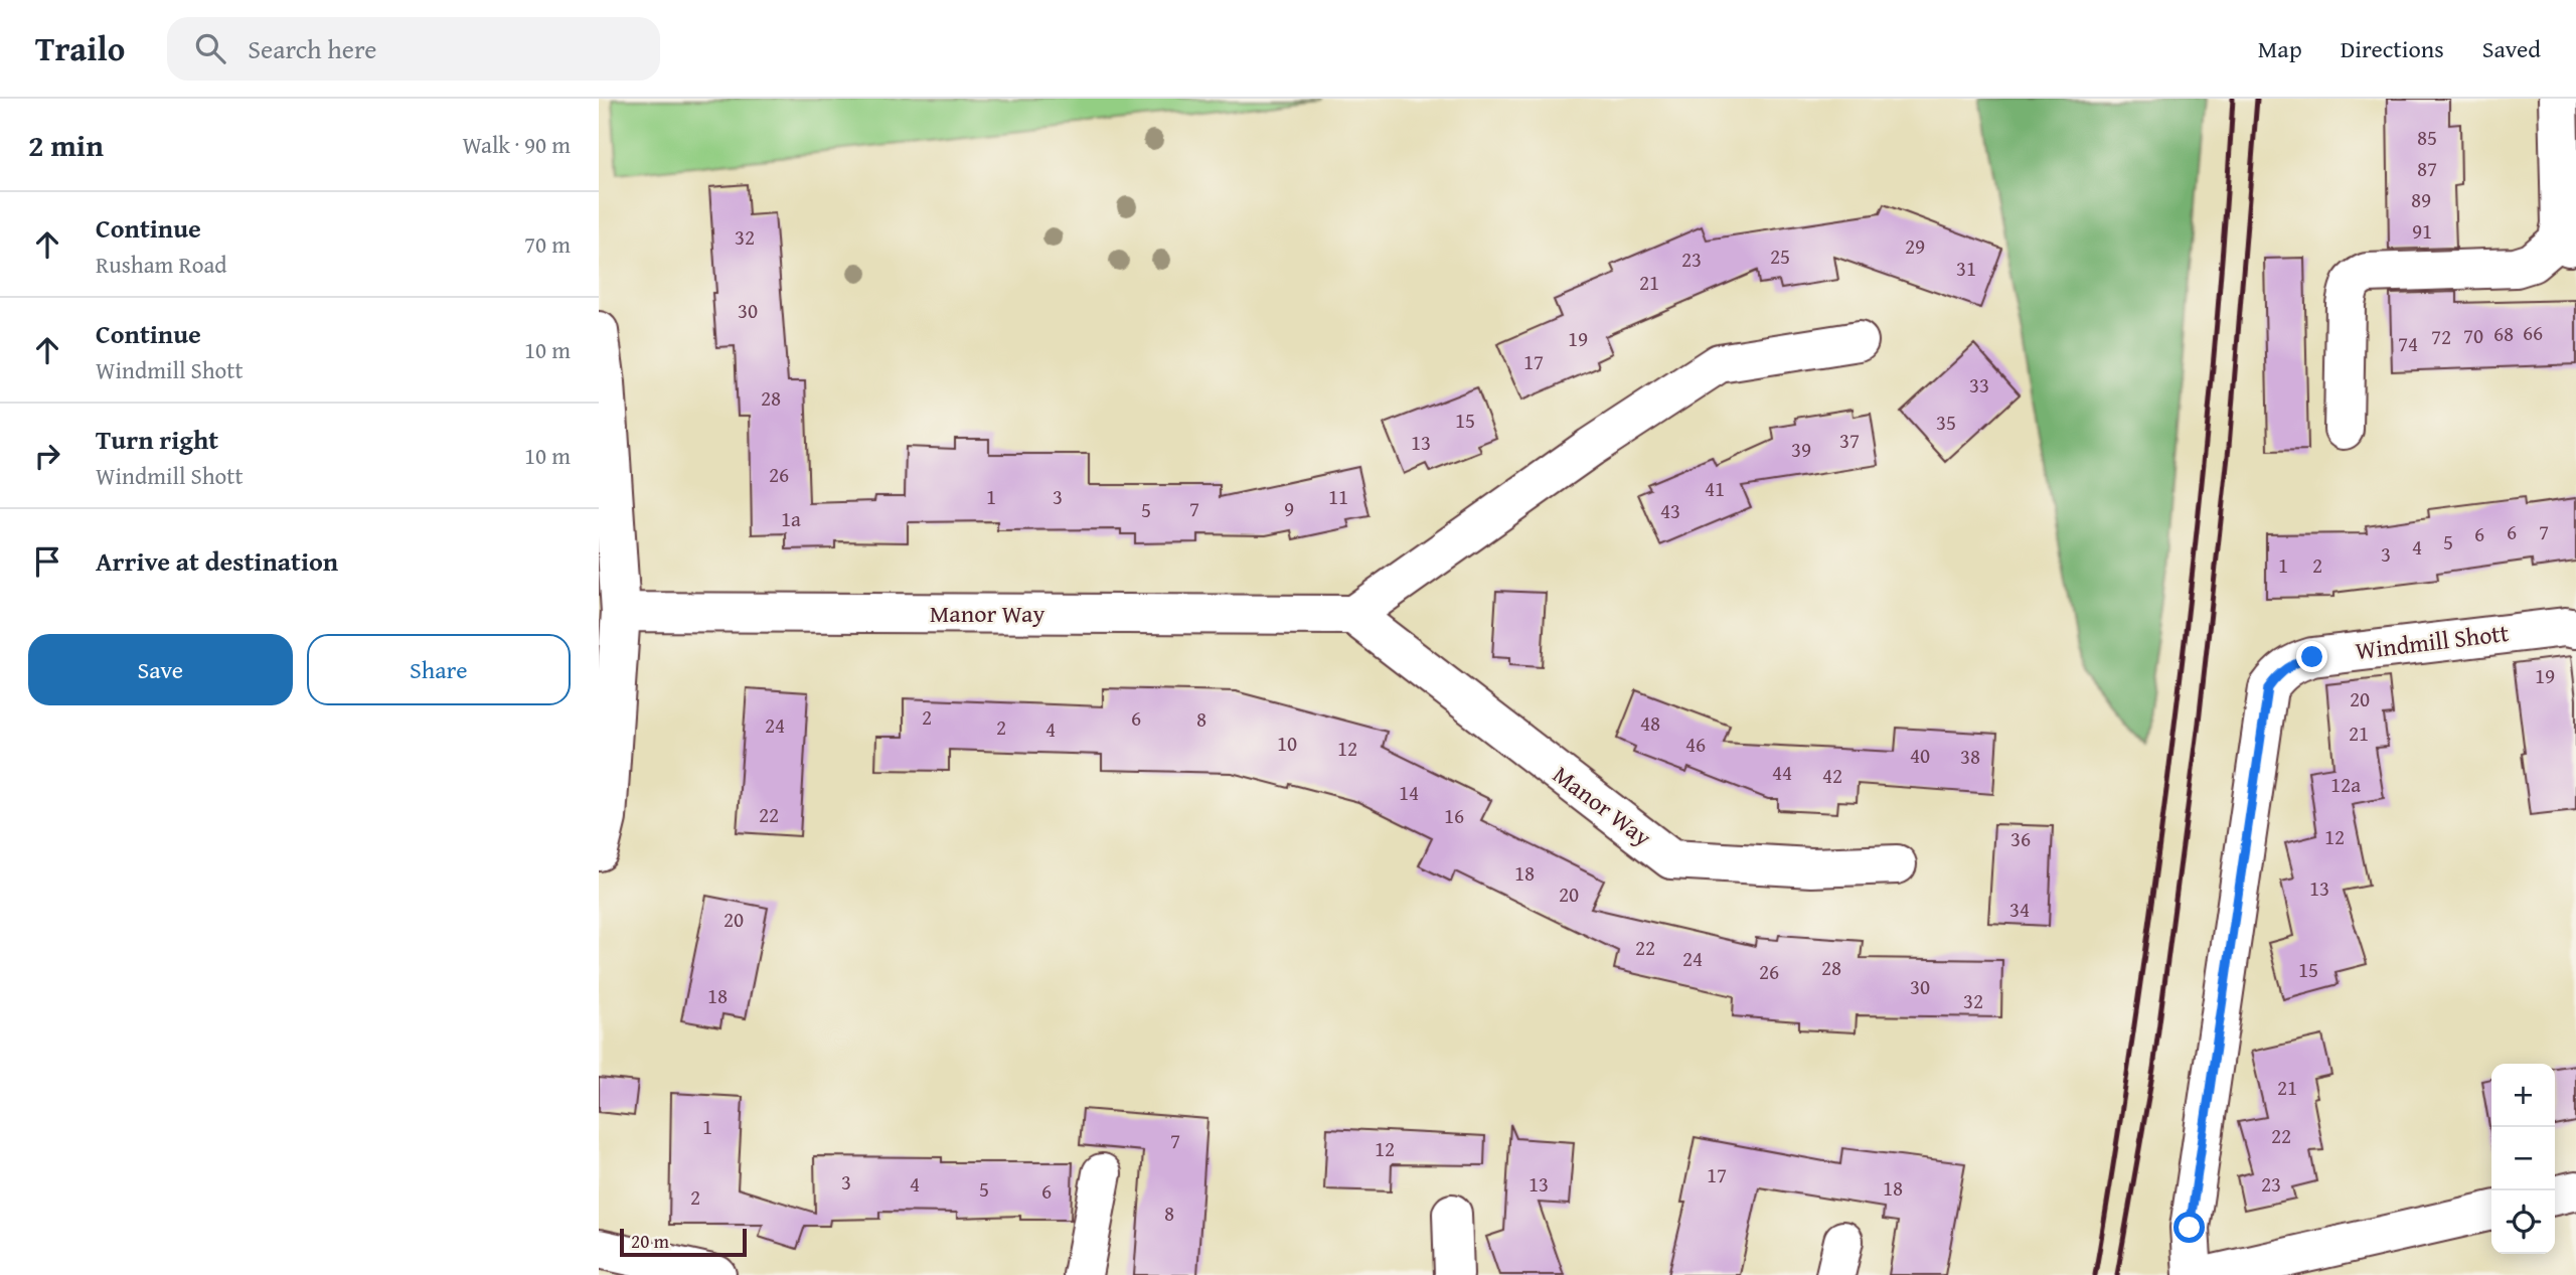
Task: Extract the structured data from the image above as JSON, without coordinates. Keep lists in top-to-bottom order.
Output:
{
  "streets": {
    "street": ["Manor Way", "Windmill Shott"]
  },
  "house_numbers": [
    "85",
    "87",
    "89",
    "91",
    "32",
    "29",
    "25",
    "23",
    "31",
    "21",
    "30",
    "66",
    "68",
    "70",
    "72",
    "19",
    "74",
    "17",
    "33",
    "28",
    "15",
    "35",
    "37",
    "13",
    "39",
    "26",
    "41",
    "1",
    "3",
    "11",
    "7",
    "9",
    "5",
    "43",
    "1a",
    "6",
    "7",
    "6",
    "5",
    "4",
    "3",
    "1",
    "2",
    "19",
    "20",
    "2",
    "6",
    "8",
    "48",
    "24",
    "2",
    "4",
    "21",
    "10",
    "46",
    "12",
    "40",
    "38",
    "44",
    "42",
    "12a",
    "14",
    "22",
    "16",
    "12",
    "36",
    "18",
    "13",
    "20",
    "34",
    "20",
    "22",
    "24",
    "28",
    "15",
    "26",
    "30",
    "18",
    "32",
    "21",
    "1",
    "22",
    "7",
    "12",
    "17",
    "3",
    "4",
    "13",
    "23",
    "18",
    "5",
    "6",
    "2",
    "8"
  ],
  "scale_bar": "20 m",
  "page": {
    "header": "Trailo",
    "search": "Search here",
    "nav": ["Map", "Directions", "Saved"],
    "heading": ["2 min", "Walk · 90 m"],
    "list": [
      ["Continue", "Rusham Road", "70 m"],
      ["Continue", "Windmill Shott", "10 m"],
      ["Turn right", "Windmill Shott", "10 m"],
      "Arrive at destination"
    ],
    "buttons": ["Save", "Share"],
    "map_buttons": ["+", "−"],
    "scale": "20 m"
  }
}
